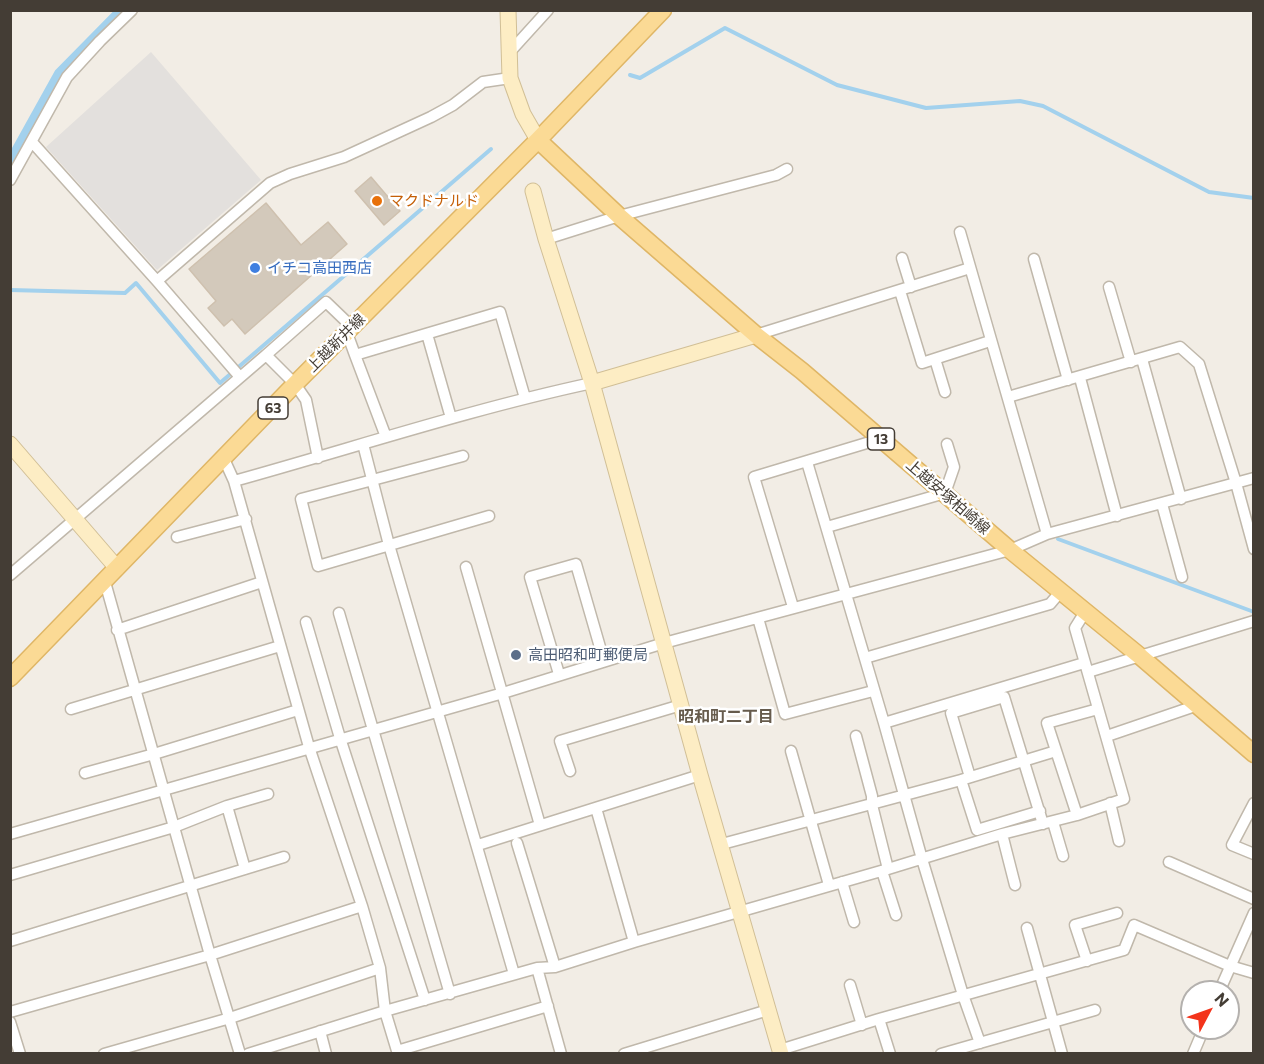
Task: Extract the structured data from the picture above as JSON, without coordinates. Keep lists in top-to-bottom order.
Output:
{
  "streets": {
    "main road": [
      "上越新井線",
      "63",
      "13",
      "上越安塚柏崎線"
    ]
  },
  "crossings": [
    ["上越新井線", "上越安塚柏崎線"]
  ],
  "districts": ["昭和町二丁目"],
  "places": ["マクドナルド", "イチコ高田西店", "高田昭和町郵便局"],
  "north": "top right"
}
